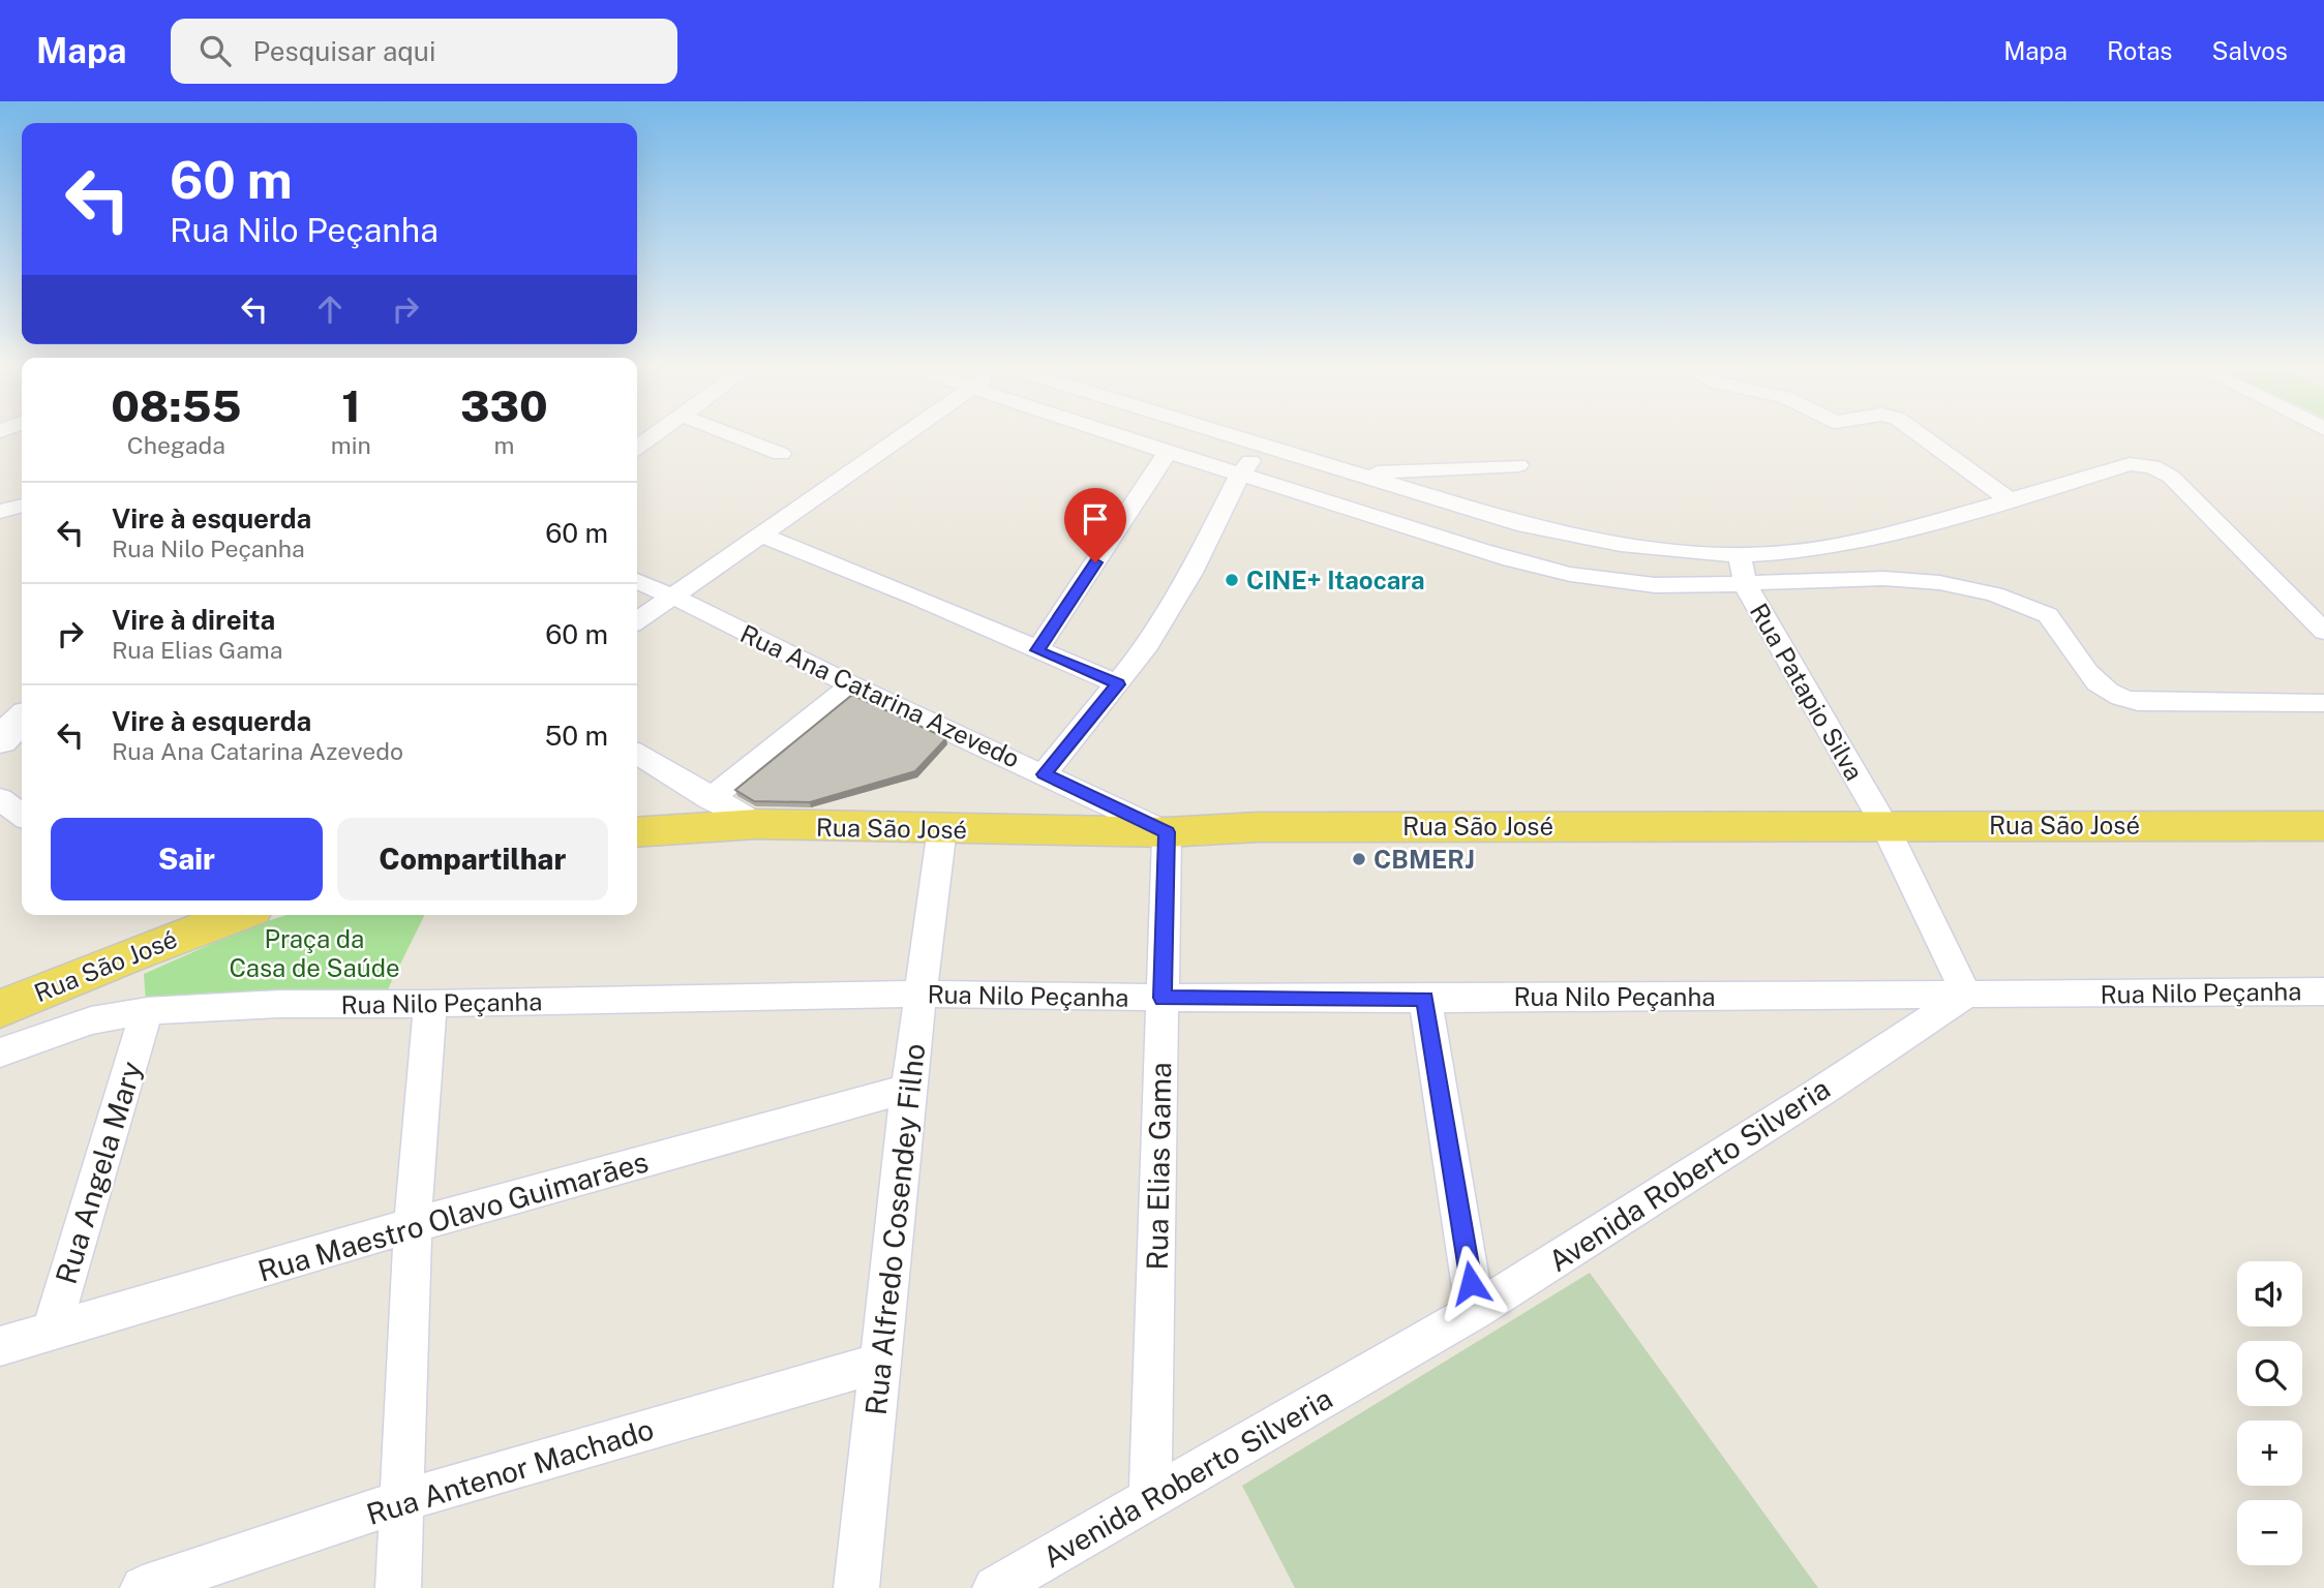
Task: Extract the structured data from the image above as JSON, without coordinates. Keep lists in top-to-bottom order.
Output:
{
  "streets": {
    "main road": ["Rua São José"],
    "street": [
      "Rua Patapio Silva",
      "Rua Ana Catarina Azevedo",
      "Rua Nilo Peçanha",
      "Rua Elias Gama",
      "Rua Angela Mary",
      "Avenida Roberto Silveria",
      "Rua Maestro Olavo Guimarães",
      "Rua Alfredo Cosendey Filho",
      "Rua Antenor Machado"
    ]
  },
  "crossings": [
    ["Rua Patapio Silva", "Rua São José"],
    ["Rua Patapio Silva", "Rua Nilo Peçanha"],
    ["Rua Patapio Silva", "Avenida Roberto Silveria"],
    ["Rua Ana Catarina Azevedo", "Rua São José"],
    ["Rua Ana Catarina Azevedo", "Rua Elias Gama"],
    ["Rua São José", "Rua Elias Gama"],
    ["Rua São José", "Rua Alfredo Cosendey Filho"],
    ["Rua Nilo Peçanha", "Rua Elias Gama"],
    ["Rua Nilo Peçanha", "Rua Angela Mary"],
    ["Rua Nilo Peçanha", "Avenida Roberto Silveria"],
    ["Rua Nilo Peçanha", "Rua Alfredo Cosendey Filho"],
    ["Rua Elias Gama", "Avenida Roberto Silveria"],
    ["Rua Angela Mary", "Rua Maestro Olavo Guimarães"],
    ["Rua Maestro Olavo Guimarães", "Rua Alfredo Cosendey Filho"],
    ["Rua Alfredo Cosendey Filho", "Rua Antenor Machado"]
  ],
  "parks": ["Praça da Casa de Saúde"],
  "places": ["CINE+ Itaocara", "CBMERJ"],
  "page": {
    "header": "Mapa",
    "search": "Pesquisar aqui",
    "nav": ["Mapa", "Rotas", "Salvos"],
    "turn": ["60 m", "Rua Nilo Peçanha"],
    "eta": [
      "08:55",
      "Chegada",
      "1",
      "min",
      "330",
      "m"
    ],
    "list": [
      {
        "name": "Vire à esquerda",
        "note": "Rua Nilo Peçanha",
        "value": "60 m"
      },
      {
        "name": "Vire à direita",
        "note": "Rua Elias Gama",
        "value": "60 m"
      },
      {
        "name": "Vire à esquerda",
        "note": "Rua Ana Catarina Azevedo",
        "value": "50 m"
      }
    ],
    "buttons": ["Sair", "Compartilhar"],
    "map_buttons": ["+", "−"]
  }
}
